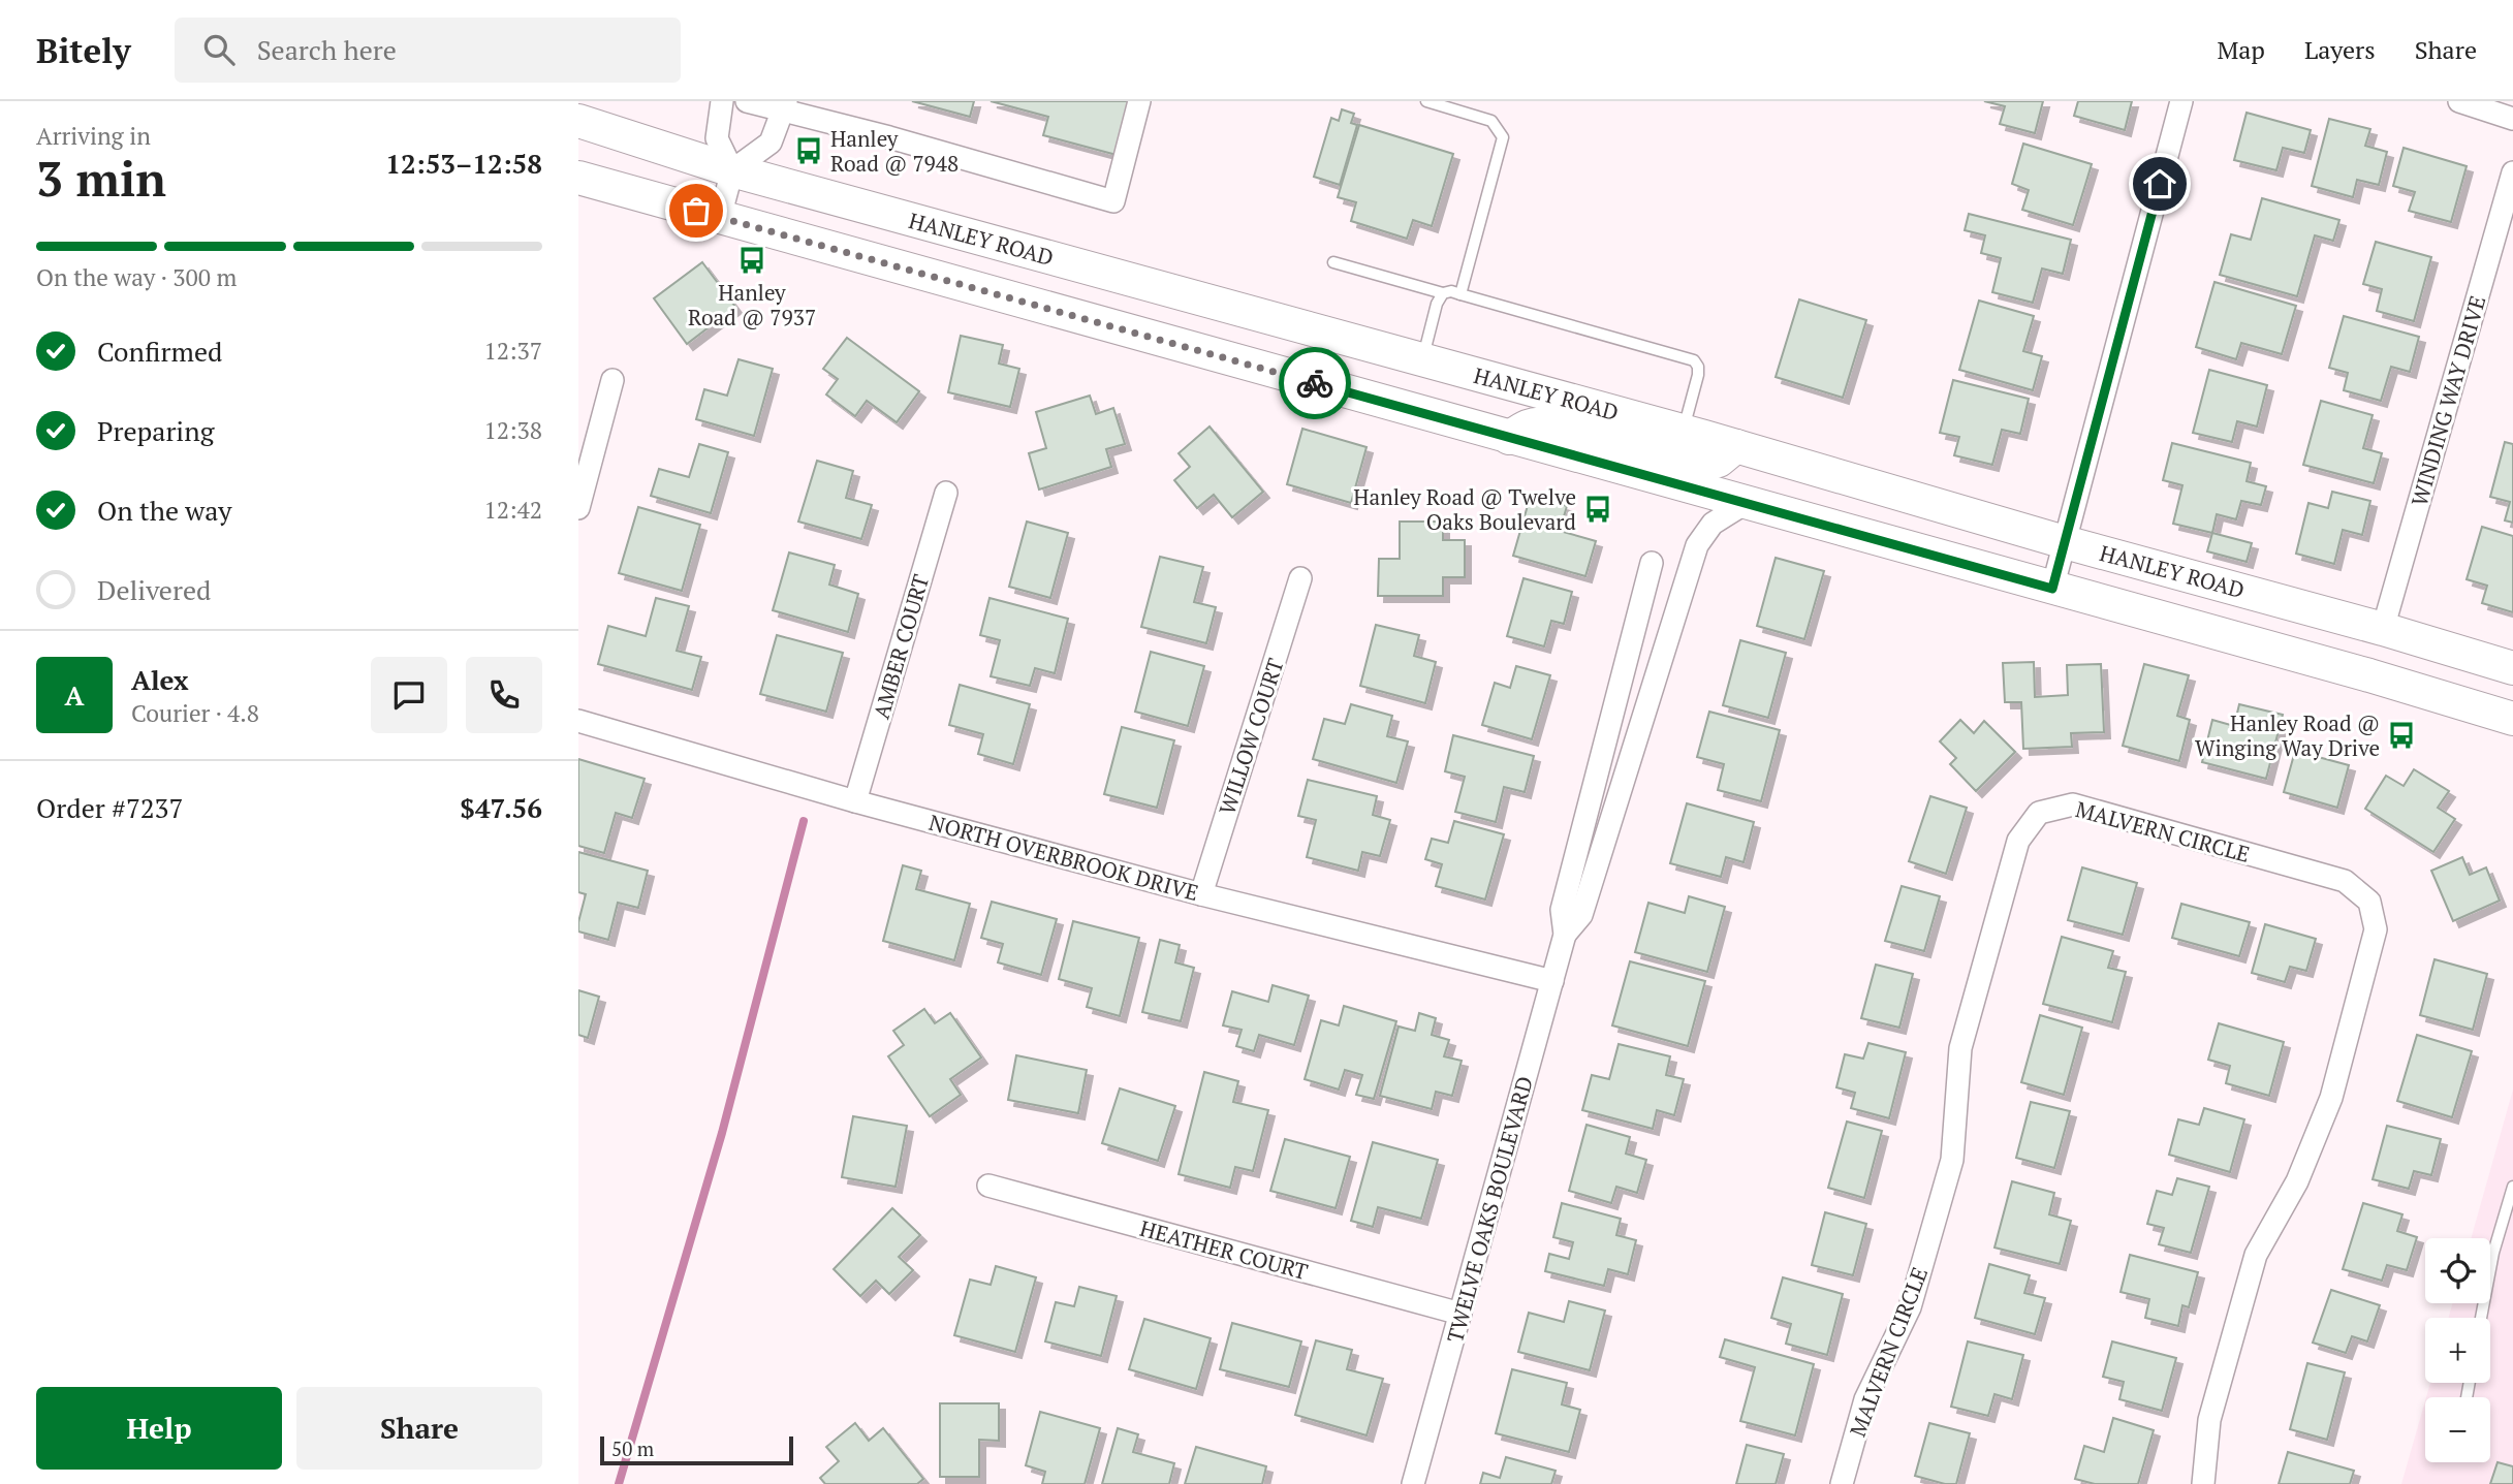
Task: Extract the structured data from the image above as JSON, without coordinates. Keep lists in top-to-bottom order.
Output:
{
  "streets": {
    "main road": ["HANLEY ROAD"],
    "street": [
      "WINDING WAY DRIVE",
      "AMBER COURT",
      "WILLOW COURT",
      "MALVERN CIRCLE",
      "NORTH OVERBROOK DRIVE",
      "TWELVE OAKS BOULEVARD",
      "HEATHER COURT"
    ]
  },
  "crossings": [
    ["HANLEY ROAD", "WINDING WAY DRIVE"],
    ["AMBER COURT", "NORTH OVERBROOK DRIVE"],
    ["WILLOW COURT", "NORTH OVERBROOK DRIVE"],
    ["NORTH OVERBROOK DRIVE", "TWELVE OAKS BOULEVARD"],
    ["TWELVE OAKS BOULEVARD", "HEATHER COURT"]
  ],
  "places": {
    "bus stop": [
      "Hanley Road @ 7948",
      "Hanley Road @ 7937",
      "Hanley Road @ Twelve Oaks Boulevard",
      "Hanley Road @ Winging Way Drive"
    ]
  },
  "scale_bar": "50 m",
  "page": {
    "header": "Bitely",
    "search": "Search here",
    "nav": ["Map", "Layers", "Share"],
    "heading": ["3 min", "Arriving in", "12:53–12:58"],
    "panel": [
      "Alex",
      "Courier · 4.8",
      "Order #7237",
      "$47.56"
    ],
    "bar": "On the way · 300 m",
    "list": [
      ["Confirmed", "12:37"],
      ["Preparing", "12:38"],
      ["On the way", "12:42"],
      "Delivered"
    ],
    "round": "A",
    "map_buttons": ["+", "−"],
    "buttons": ["Help", "Share"],
    "scale": "50 m"
  }
}
